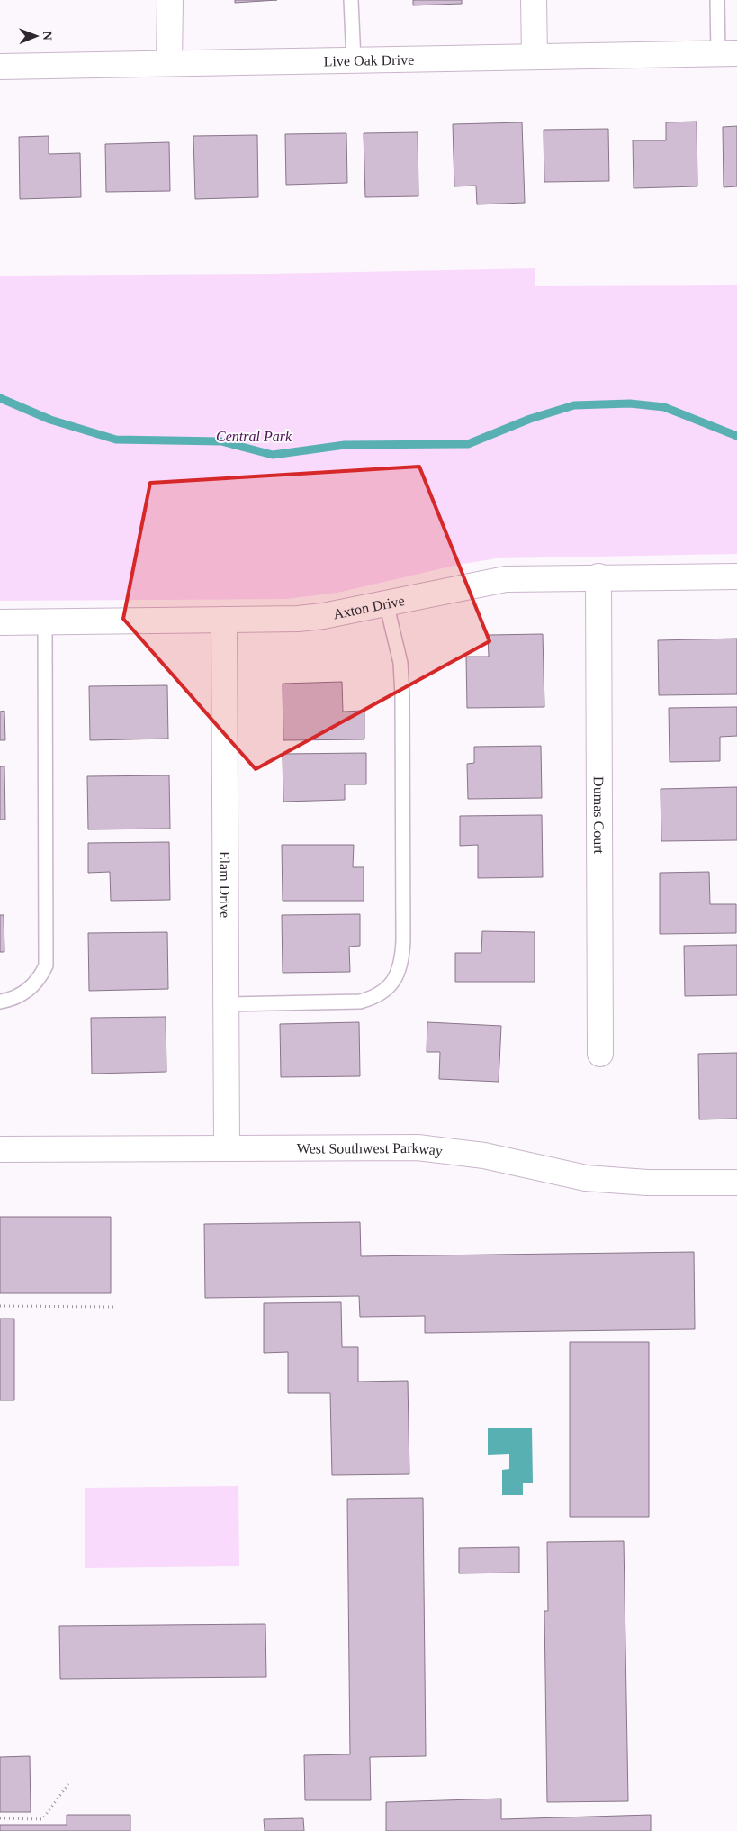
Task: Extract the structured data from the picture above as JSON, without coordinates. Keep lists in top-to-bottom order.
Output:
{
  "streets": {
    "street": [
      "Live Oak Drive",
      "Axton Drive",
      "Dumas Court",
      "Elam Drive",
      "West Southwest Parkway"
    ]
  },
  "crossings": [
    ["Axton Drive", "Dumas Court"],
    ["Axton Drive", "Elam Drive"],
    ["Elam Drive", "West Southwest Parkway"]
  ],
  "parks": ["Central Park"],
  "north": "right"
}
